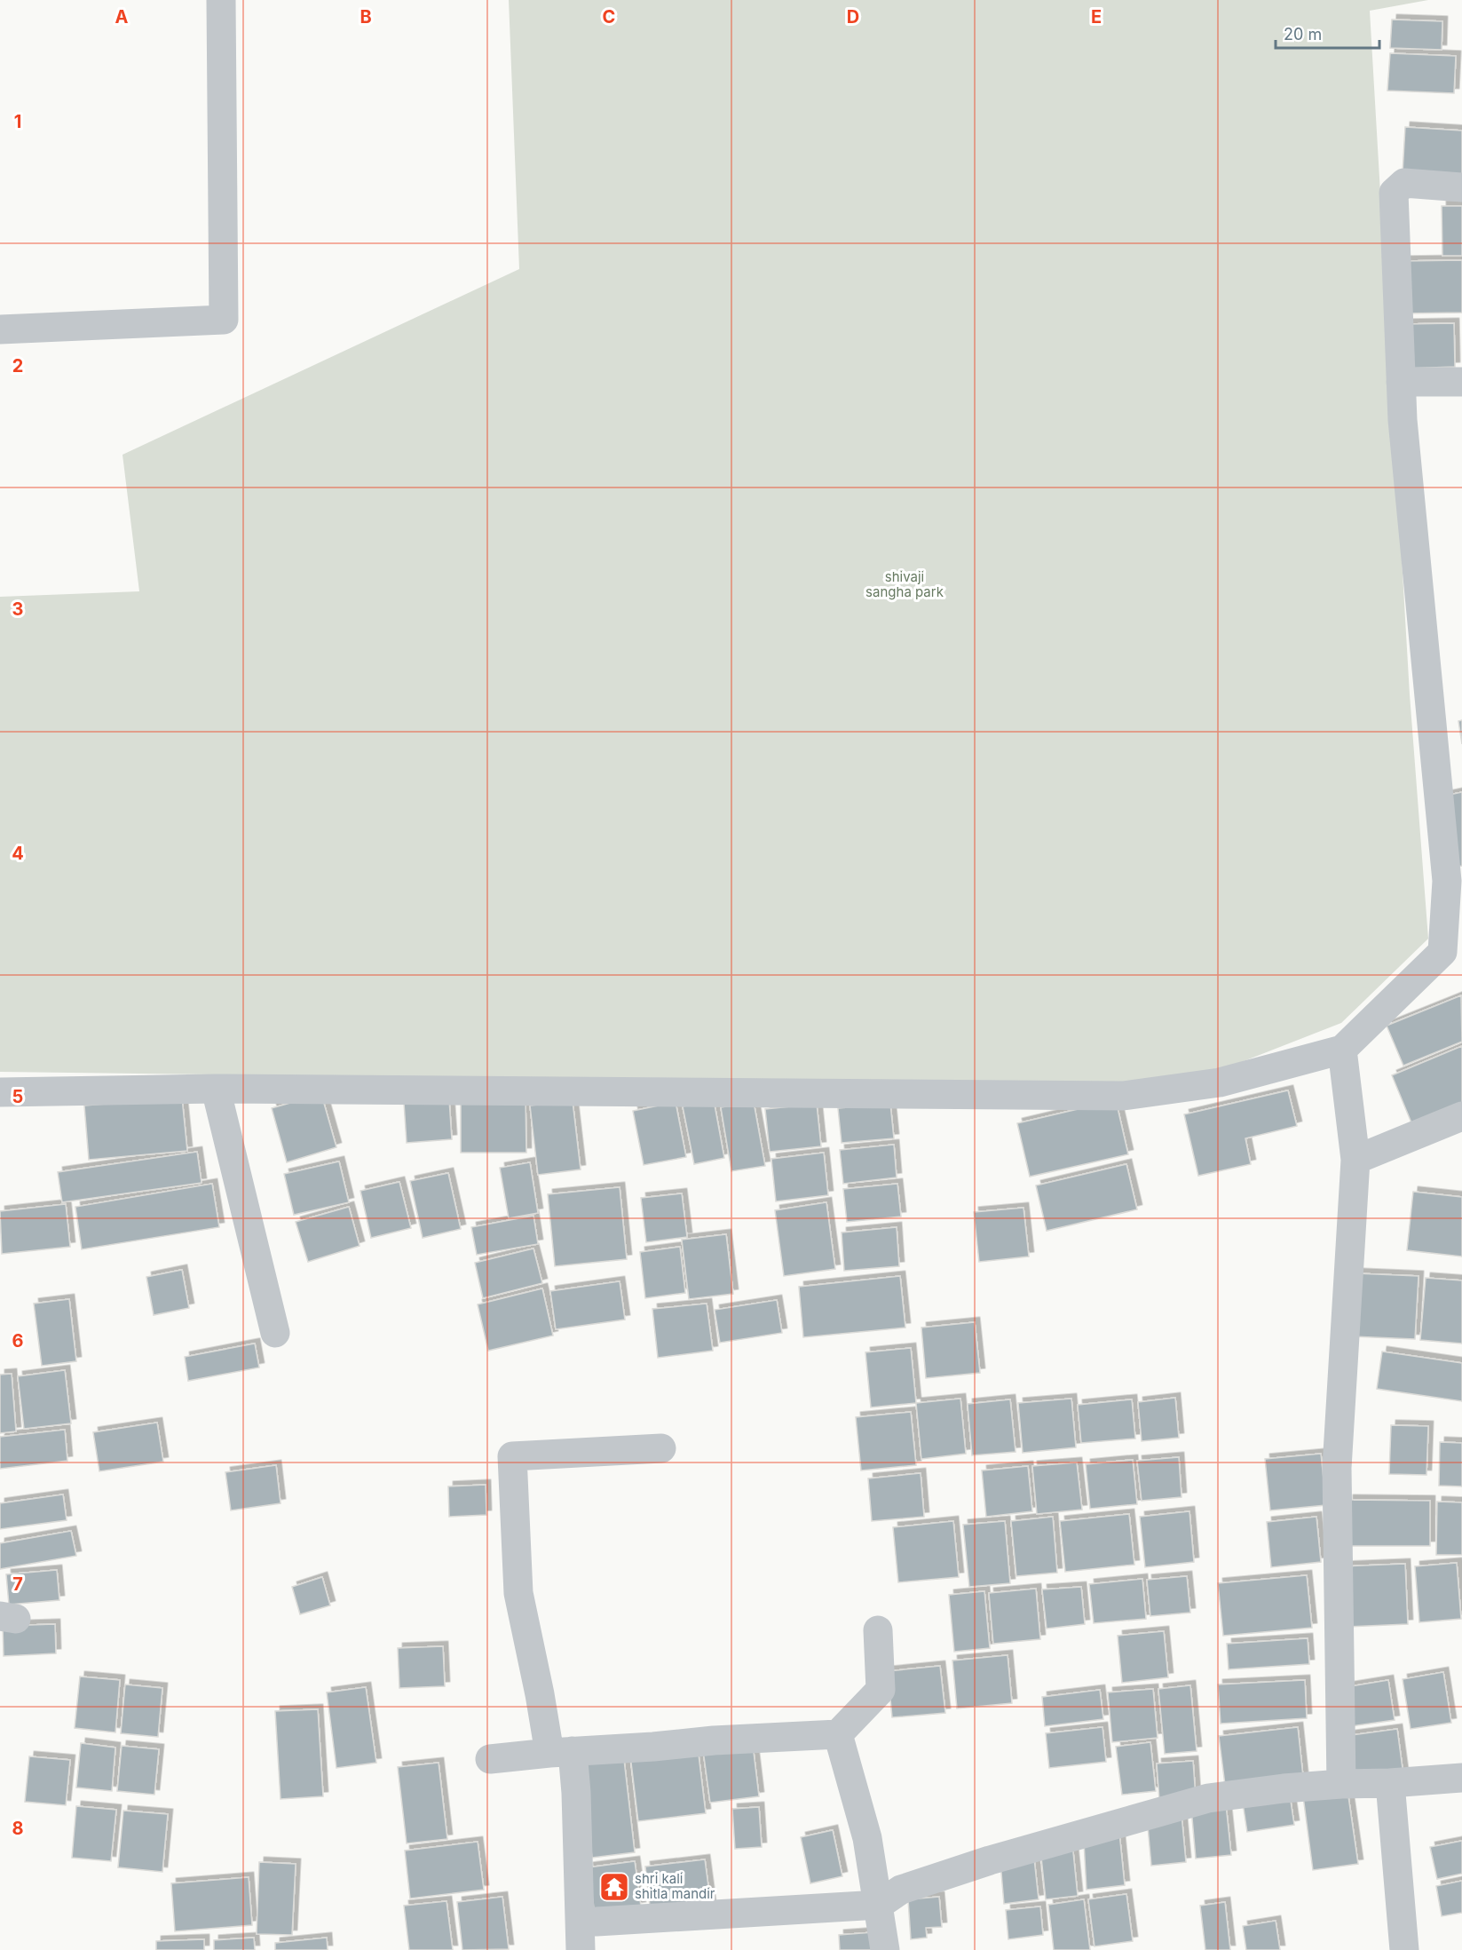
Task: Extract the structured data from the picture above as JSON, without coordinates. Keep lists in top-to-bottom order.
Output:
{
  "parks": ["shivaji sangha park"],
  "places": {
    "temple": ["shri kali shitla mandir"]
  },
  "scale_bar": "20 m",
  "grid": {
    "columns": [
      "A",
      "B",
      "C",
      "D",
      "E"
    ],
    "rows": [
      "1",
      "2",
      "3",
      "4",
      "5",
      "6",
      "7",
      "8"
    ]
  }
}
